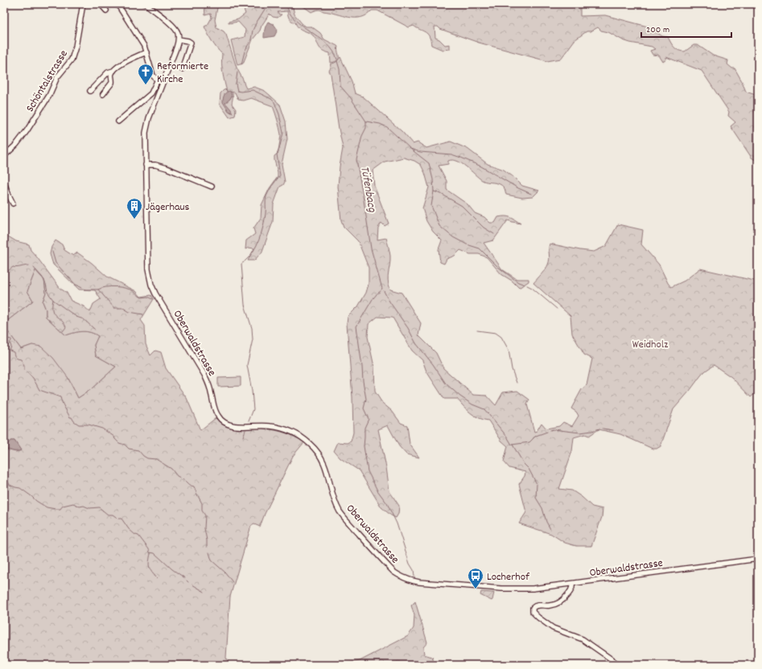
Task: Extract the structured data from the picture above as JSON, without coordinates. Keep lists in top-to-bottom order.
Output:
{
  "streets": {
    "street": ["Schöntalstrasse", "Oberwaldstrasse"]
  },
  "water": ["Tüfenbacg"],
  "parks": ["Weidholz"],
  "places": {
    "church": ["Reformierte Kirche"],
    "building": ["Jägerhaus"],
    "bus stop": ["Locherhof"]
  },
  "scale_bar": "200 m"
}
